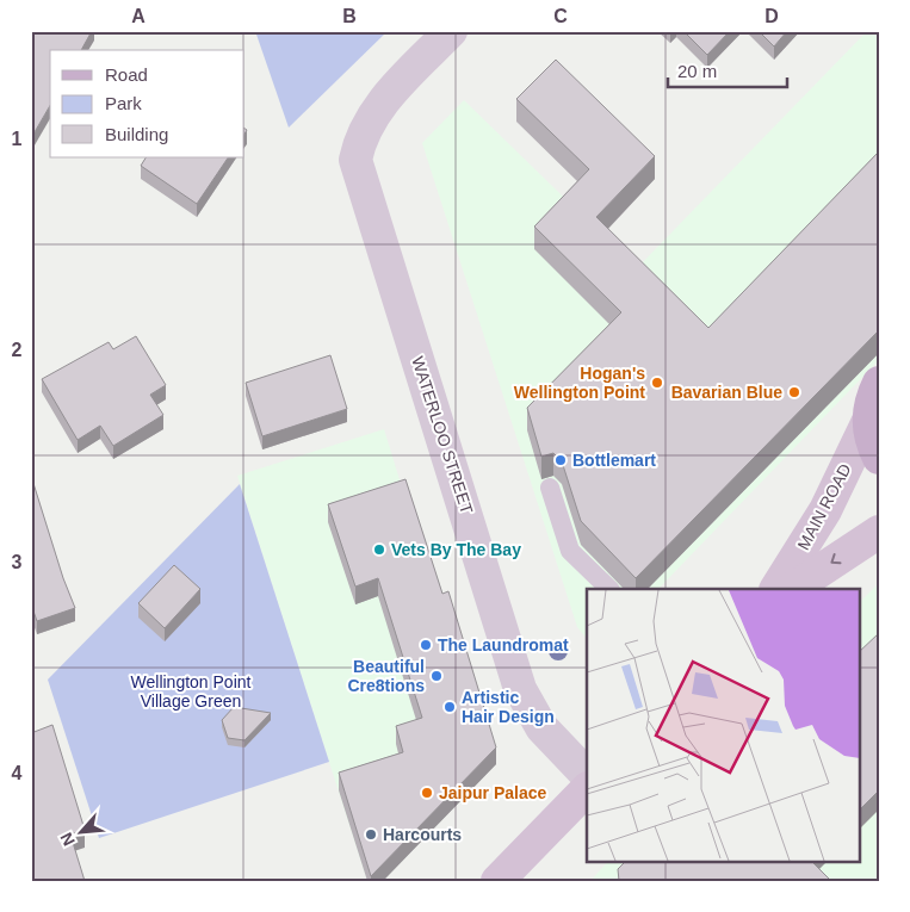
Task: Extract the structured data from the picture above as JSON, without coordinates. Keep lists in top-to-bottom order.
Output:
{
  "streets": {
    "main road": ["MAIN ROAD"],
    "street": ["WATERLOO STREET"]
  },
  "one_way": ["MAIN ROAD"],
  "parks": ["Wellington Point Village Green"],
  "places": [
    "Hogan's Wellington Point",
    "Bavarian Blue",
    "Bottlemart",
    "Vets By The Bay",
    "The Laundromat",
    "Beautiful Cre8tions",
    "Artistic Hair Design",
    "Jaipur Palace",
    "Harcourts"
  ],
  "legend": ["Road", "Park", "Building"],
  "scale_bar": "20 m",
  "north": "bottom left",
  "grid": {
    "columns": [
      "A",
      "B",
      "C",
      "D"
    ],
    "rows": [
      "1",
      "2",
      "3",
      "4"
    ]
  }
}
